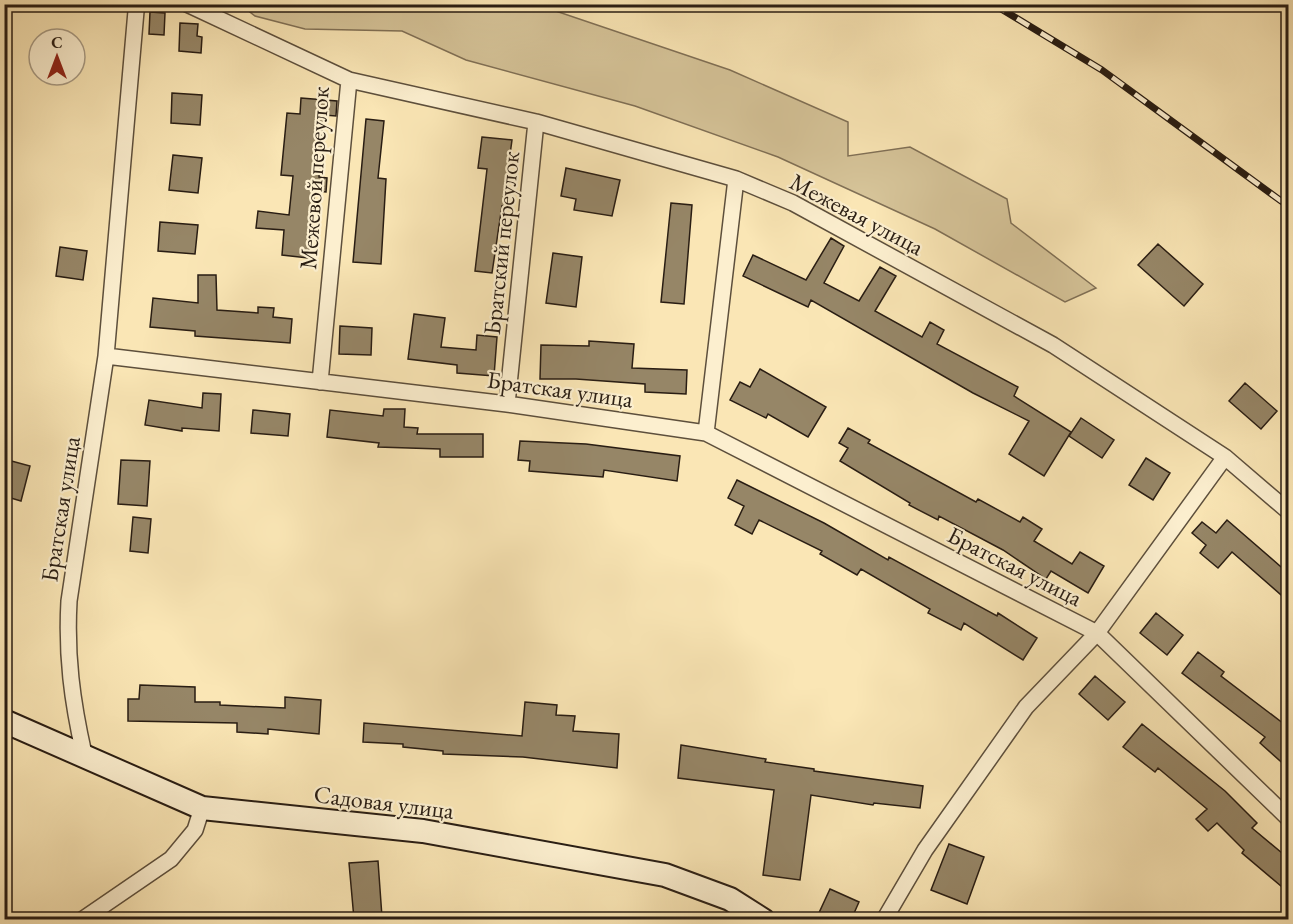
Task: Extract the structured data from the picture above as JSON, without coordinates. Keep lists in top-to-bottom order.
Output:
{
  "streets": {
    "main road": ["Садовая улица"],
    "street": [
      "Межевой переулок",
      "Межевая улица",
      "Братский переулок",
      "Братская улица"
    ]
  },
  "crossings": [
    ["Межевой переулок", "Межевая улица"],
    ["Межевой переулок", "Братская улица"],
    ["Межевая улица", "Братский переулок"],
    ["Братский переулок", "Братская улица"],
    ["Братская улица", "Садовая улица"]
  ],
  "north": "top"
}
